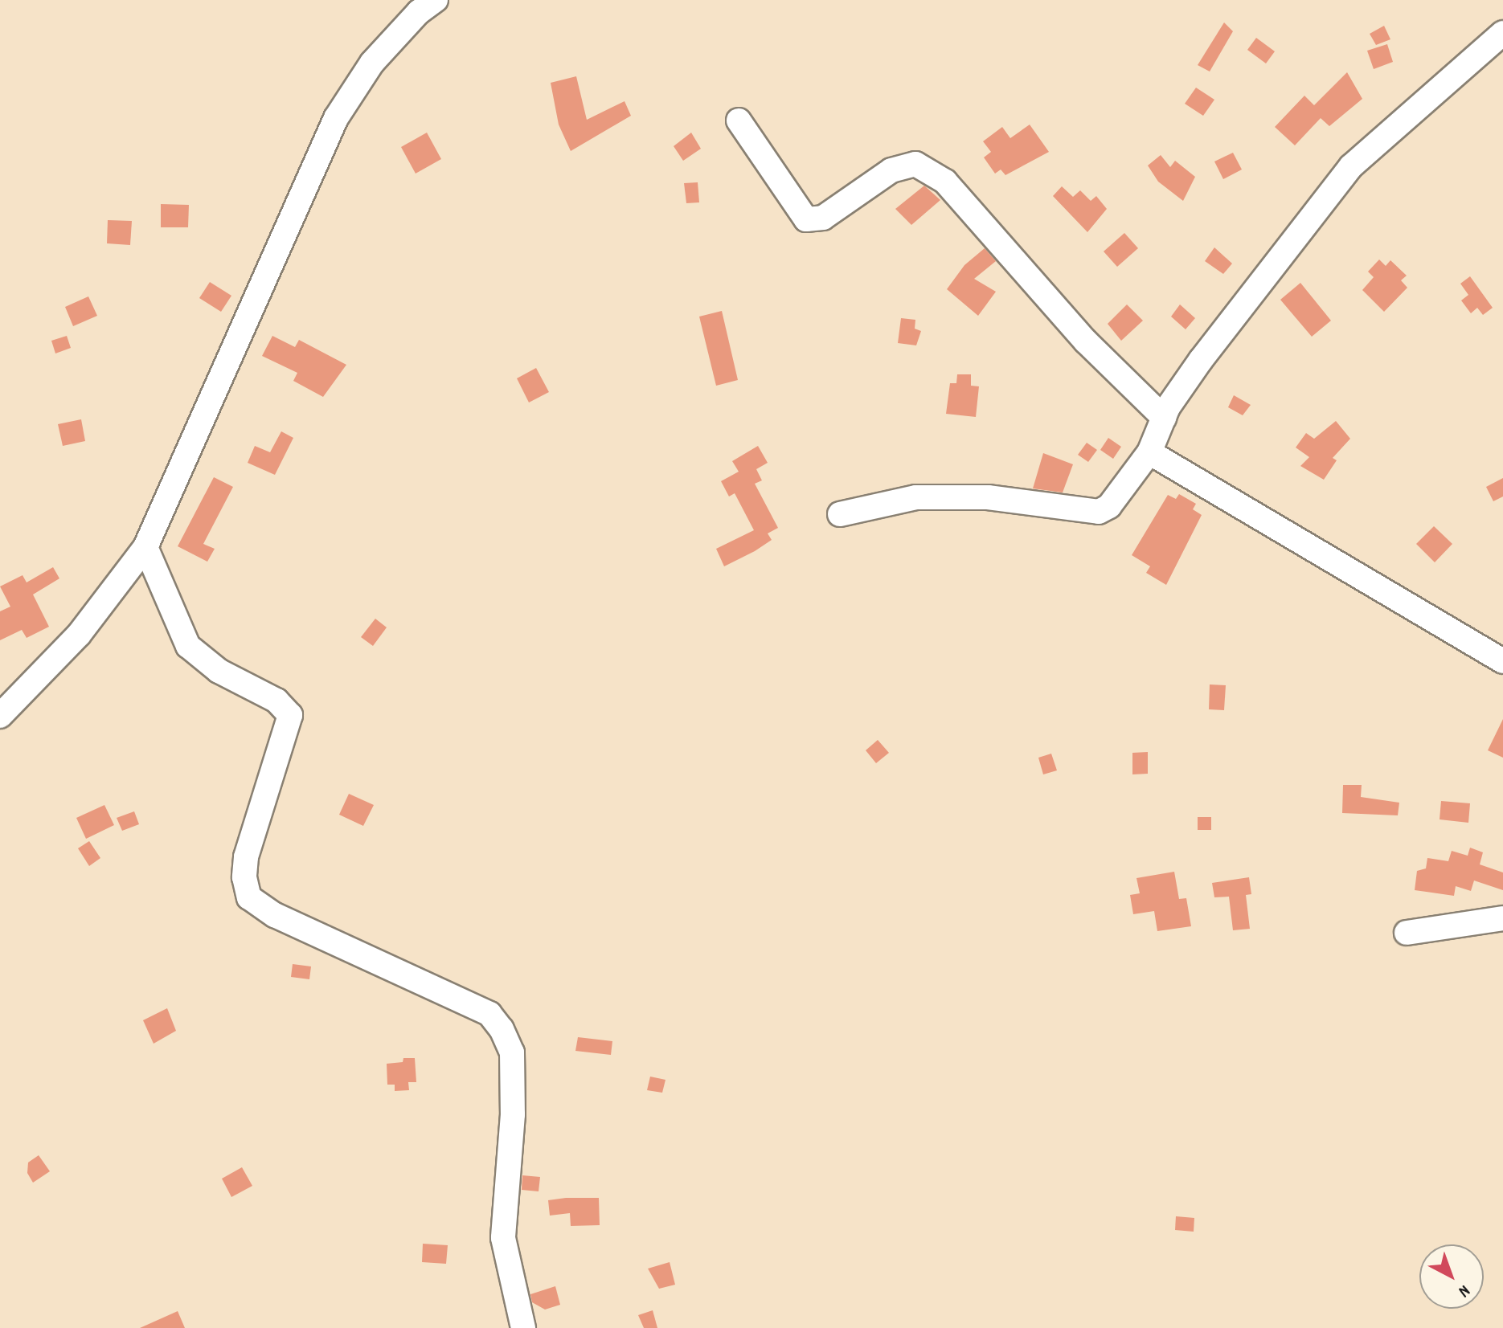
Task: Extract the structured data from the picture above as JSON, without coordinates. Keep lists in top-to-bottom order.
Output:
{
  "north": "bottom right"
}
